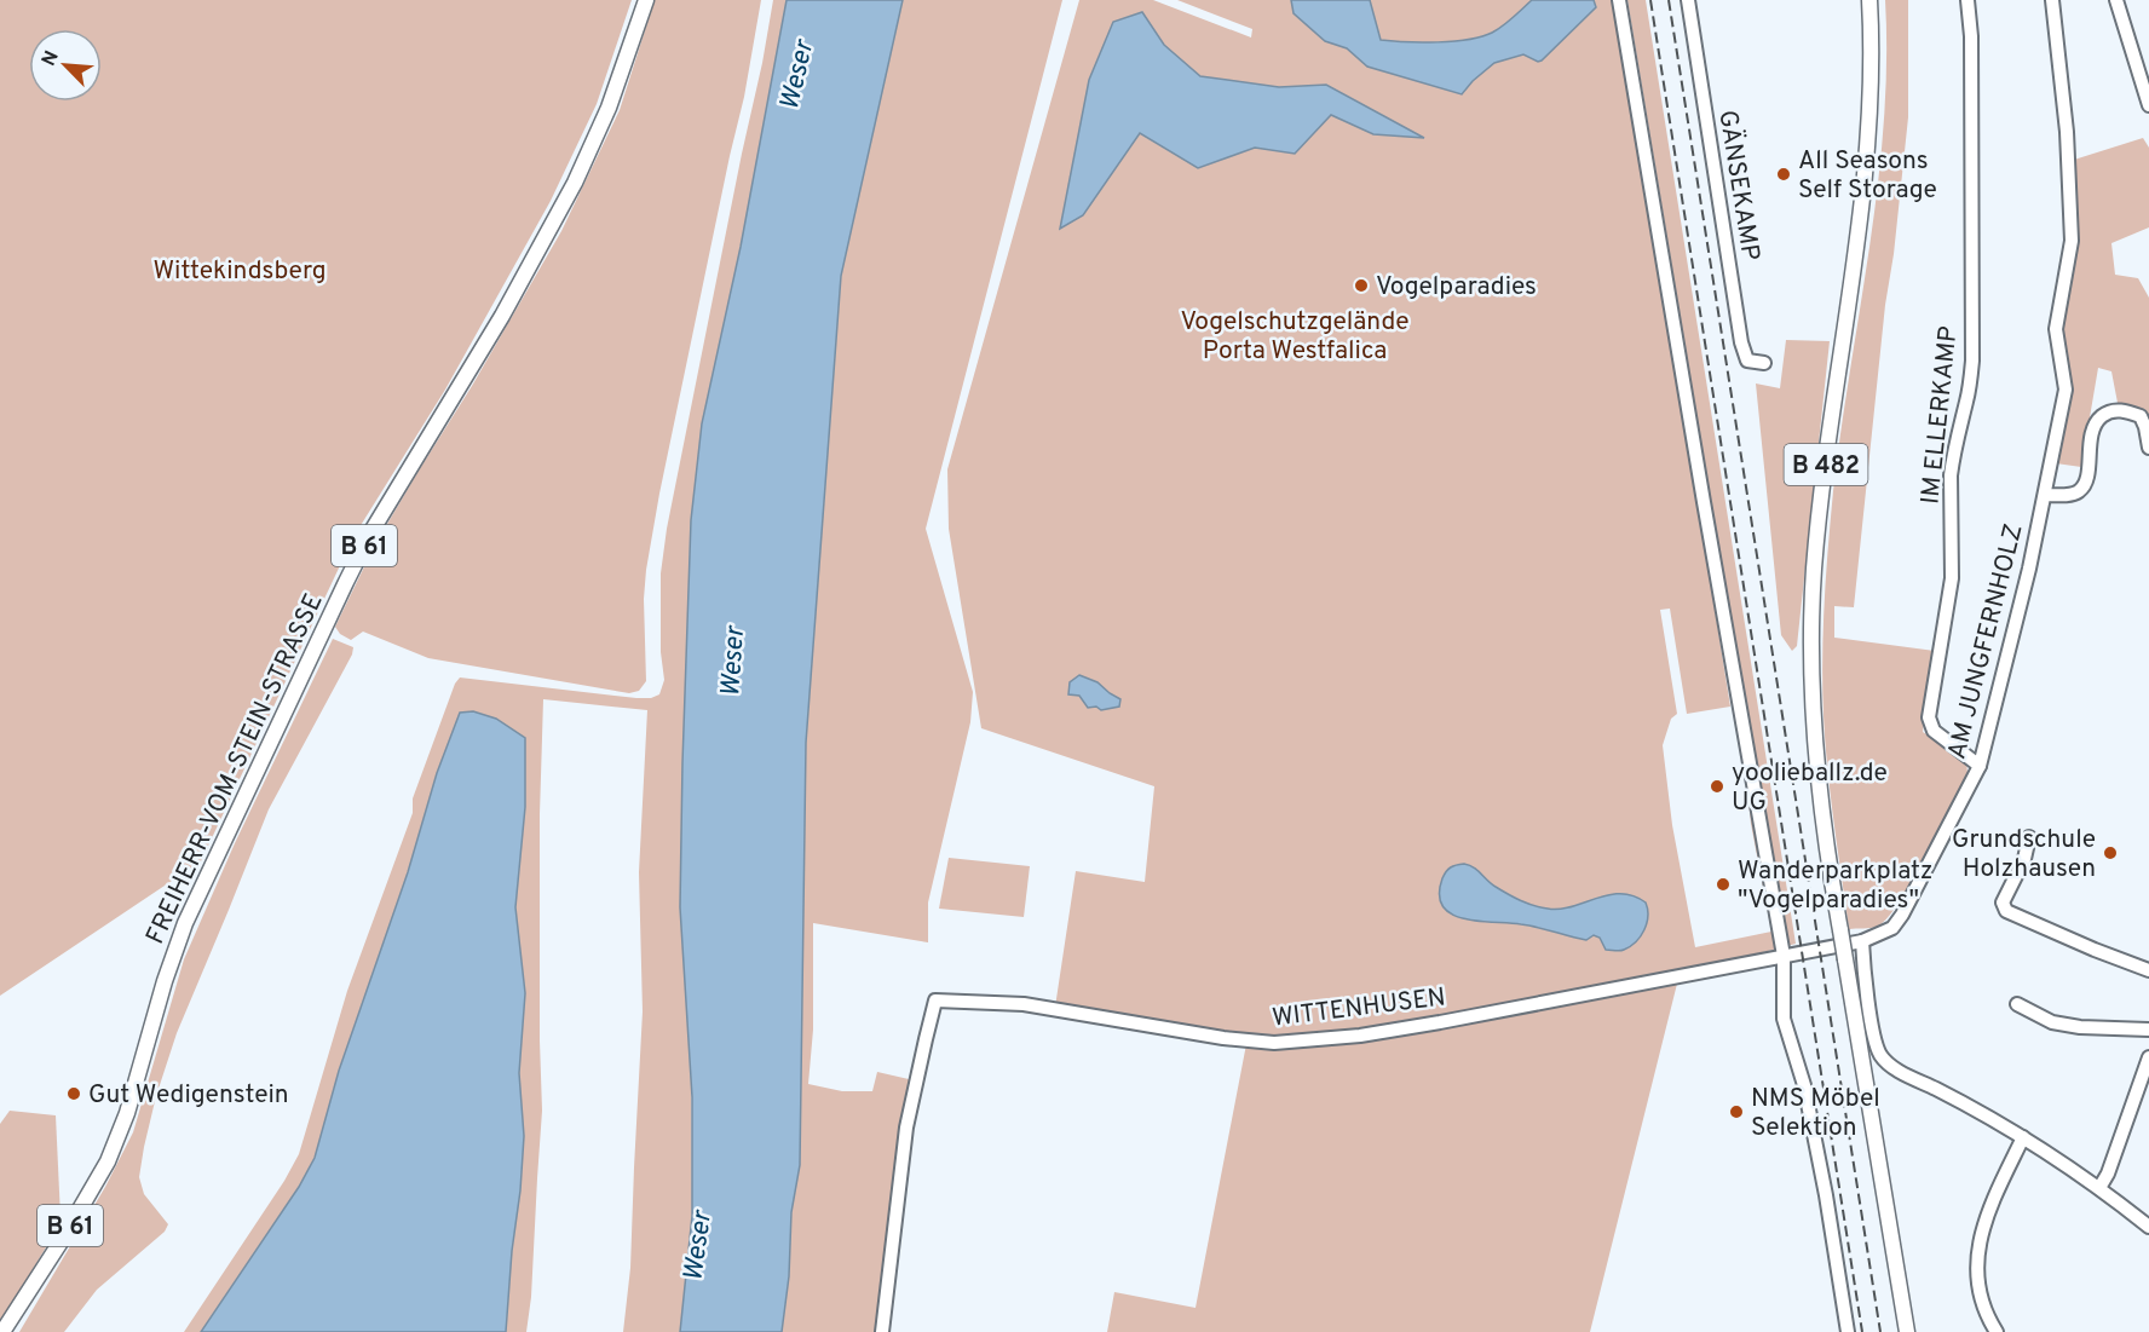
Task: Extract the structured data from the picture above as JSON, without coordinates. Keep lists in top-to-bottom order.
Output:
{
  "streets": {
    "main road": ["B 482", "B 61", "FREIHERR-VOM-STEIN-STRASSE"],
    "street": [
      "GÄNSEKAMP",
      "IM ELLERKAMP",
      "AM JUNGFERNHOLZ",
      "WITTENHUSEN"
    ]
  },
  "crossings": [
    ["IM ELLERKAMP", "AM JUNGFERNHOLZ"],
    ["AM JUNGFERNHOLZ", "WITTENHUSEN"]
  ],
  "water": ["Weser"],
  "parks": ["Wittekindsberg", "Vogelschutzgelände Porta Westfalica"],
  "places": [
    "All Seasons Self Storage",
    "Vogelparadies",
    "yoolieballz.de UG",
    "Grundschule Holzhausen",
    "Wanderparkplatz \"Vogelparadies\"",
    "Gut Wedigenstein",
    "NMS Möbel Selektion"
  ],
  "north": "top left"
}
